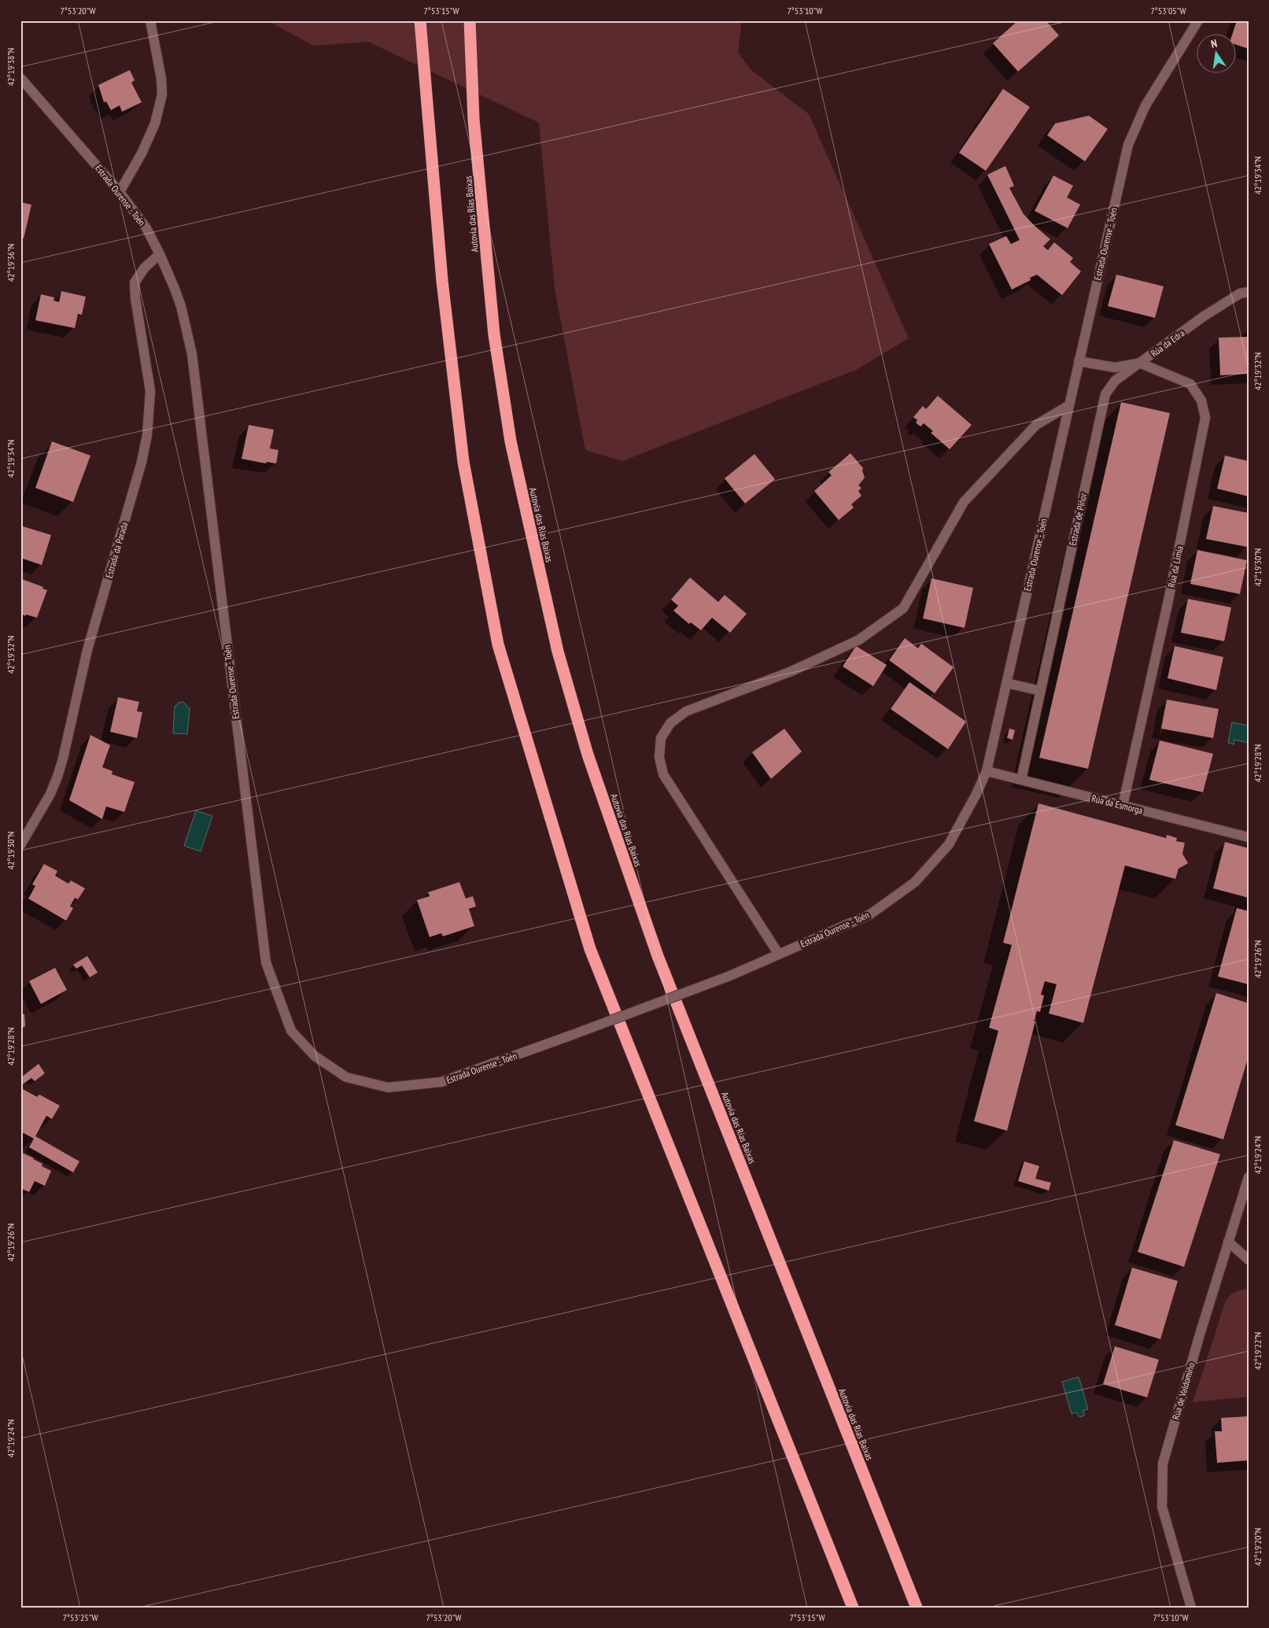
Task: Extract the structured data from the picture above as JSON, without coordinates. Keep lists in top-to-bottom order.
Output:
{
  "streets": {
    "highway": ["Autovía das Rías Baixas"],
    "street": [
      "Estrada Ourense - Toén",
      "Rúa da Edra",
      "Estrada de Piñor",
      "Estrada da Parada",
      "Rúa da Limia",
      "Rúa da Esmorga",
      "Rúa de Valdomiño"
    ]
  },
  "crossings": [
    ["Estrada Ourense - Toén", "Rúa da Edra"],
    ["Estrada Ourense - Toén", "Estrada da Parada"],
    ["Estrada Ourense - Toén", "Rúa da Esmorga"],
    ["Rúa da Edra", "Estrada de Piñor"],
    ["Rúa da Edra", "Rúa da Limia"],
    ["Estrada de Piñor", "Rúa da Limia"],
    ["Estrada de Piñor", "Rúa da Esmorga"],
    ["Rúa da Limia", "Rúa da Esmorga"]
  ],
  "north": "top",
  "coordinates": [
    "7°53'20\"W",
    "7°53'15\"W",
    "7°53'10\"W",
    "7°53'05\"W",
    "42°19'38\"N",
    "42°19'34\"N",
    "42°19'36\"N",
    "42°19'32\"N",
    "42°19'30\"N",
    "42°19'28\"N",
    "42°19'26\"N",
    "42°19'24\"N",
    "42°19'22\"N",
    "42°19'20\"N",
    "7°53'25\"W"
  ]
}
